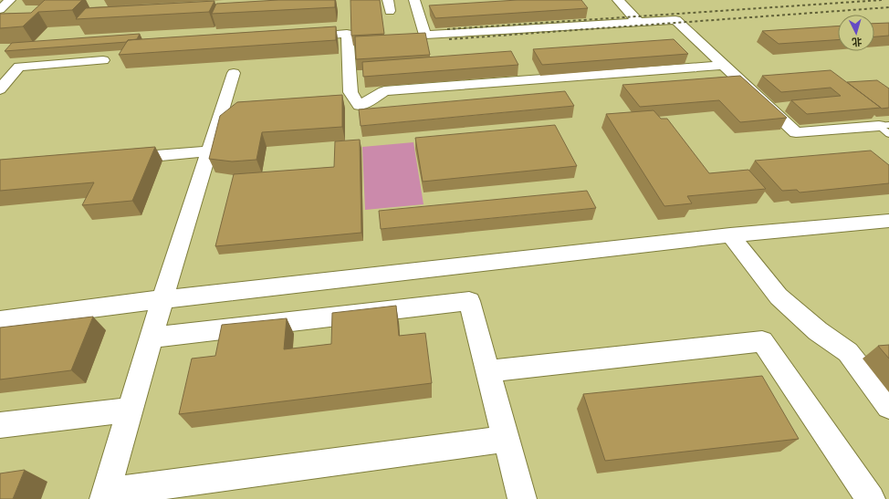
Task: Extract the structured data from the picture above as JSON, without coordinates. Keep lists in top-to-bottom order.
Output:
{
  "north": "bottom"
}
